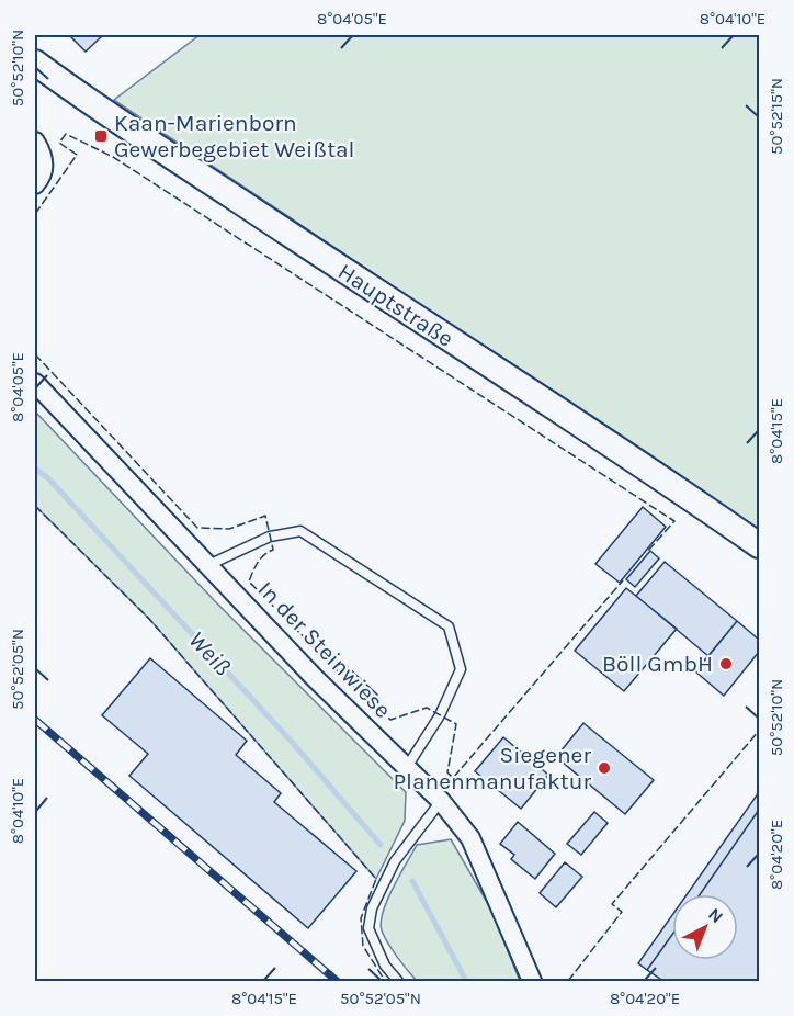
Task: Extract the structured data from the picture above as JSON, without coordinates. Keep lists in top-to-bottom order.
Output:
{
  "streets": {
    "main road": ["Hauptstraße"],
    "street": ["In der Steinwiese"]
  },
  "water": ["Weiß"],
  "places": {
    "transit": ["Kaan-Marienborn Gewerbegebiet Weißtal"],
    "other": ["Böll GmbH", "Siegener Planenmanufaktur"]
  },
  "north": "top right",
  "coordinates": [
    "8°04'05\"E",
    "8°04'10\"E",
    "50°52'10\"N",
    "50°52'15\"N",
    "8°04'15\"E",
    "50°52'05\"N",
    "8°04'20\"E"
  ]
}
